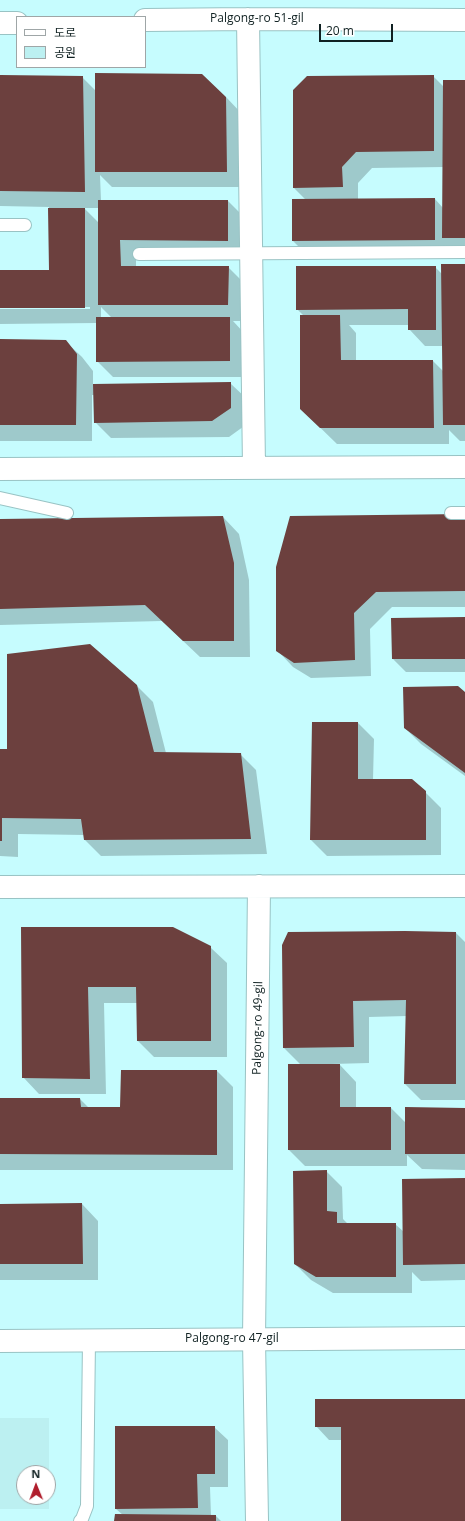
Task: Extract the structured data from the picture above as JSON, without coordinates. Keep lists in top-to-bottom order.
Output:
{
  "streets": {
    "street": ["Palgong-ro 51-gil", "Palgong-ro 49-gil", "Palgong-ro 47-gil"]
  },
  "crossings": [
    ["Palgong-ro 49-gil", "Palgong-ro 47-gil"]
  ],
  "legend": ["도로", "공원"],
  "scale_bar": "20 m",
  "north": "top"
}
